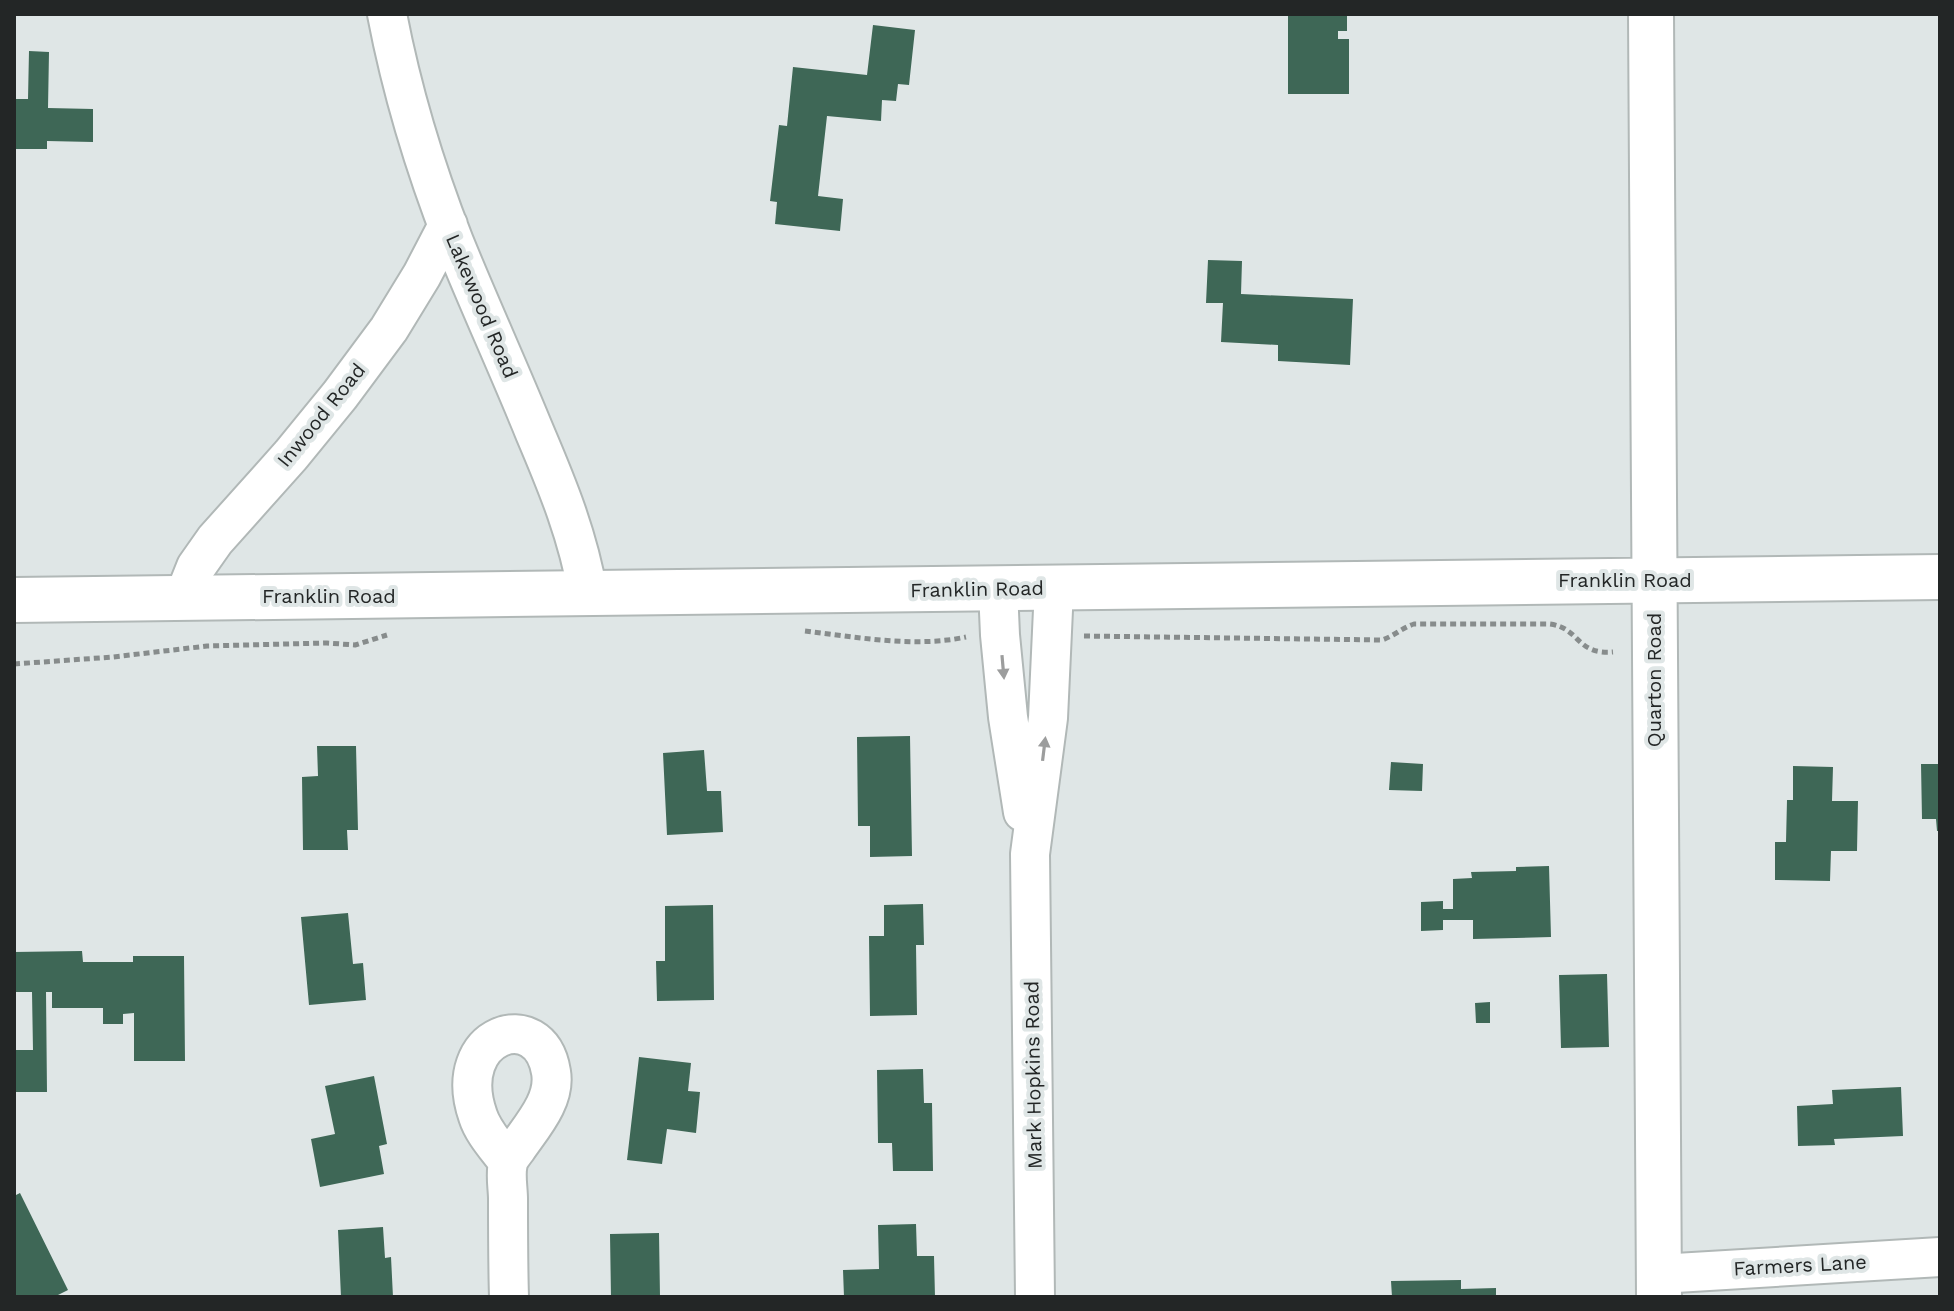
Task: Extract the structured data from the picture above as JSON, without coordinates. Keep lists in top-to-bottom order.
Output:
{
  "streets": {
    "street": [
      "Lakewood Road",
      "Inwood Road",
      "Franklin Road",
      "Quarton Road",
      "Mark Hopkins Road",
      "Farmers Lane"
    ]
  },
  "crossings": [
    ["Lakewood Road", "Inwood Road"],
    ["Lakewood Road", "Franklin Road"],
    ["Inwood Road", "Franklin Road"],
    ["Franklin Road", "Quarton Road"],
    ["Franklin Road", "Mark Hopkins Road"],
    ["Quarton Road", "Farmers Lane"]
  ]
}
